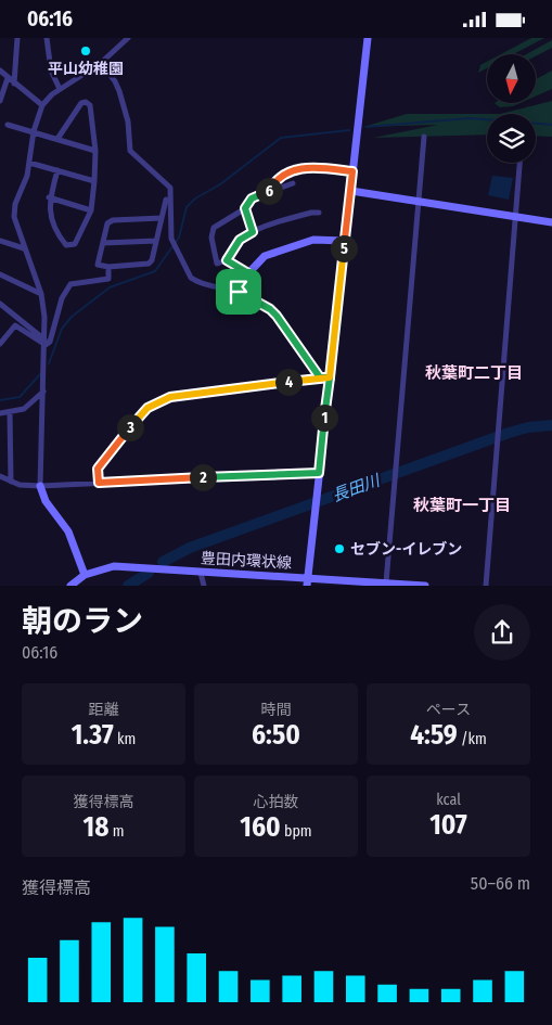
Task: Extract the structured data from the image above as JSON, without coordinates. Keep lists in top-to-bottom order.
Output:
{
  "streets": {
    "street": ["豊田内環状線"]
  },
  "districts": ["秋葉町二丁目", "秋葉町一丁目"],
  "water": ["長田川"],
  "places": ["平山幼稚園", "セブン-イレブン"],
  "north": "bottom",
  "page": {
    "status": "06:16",
    "pins": [
      "6",
      "5",
      "4",
      "1",
      "3",
      "2"
    ],
    "heading": ["朝のラン", "06:16"],
    "stats": [
      ["距離", "1.37 km"],
      ["時間", "6:50"],
      ["ペース", "4:59 /km"],
      ["獲得標高", "18 m"],
      ["心拍数", "160 bpm"],
      ["kcal", "107"]
    ],
    "chart": ["獲得標高", "50–66 m"]
  }
}
